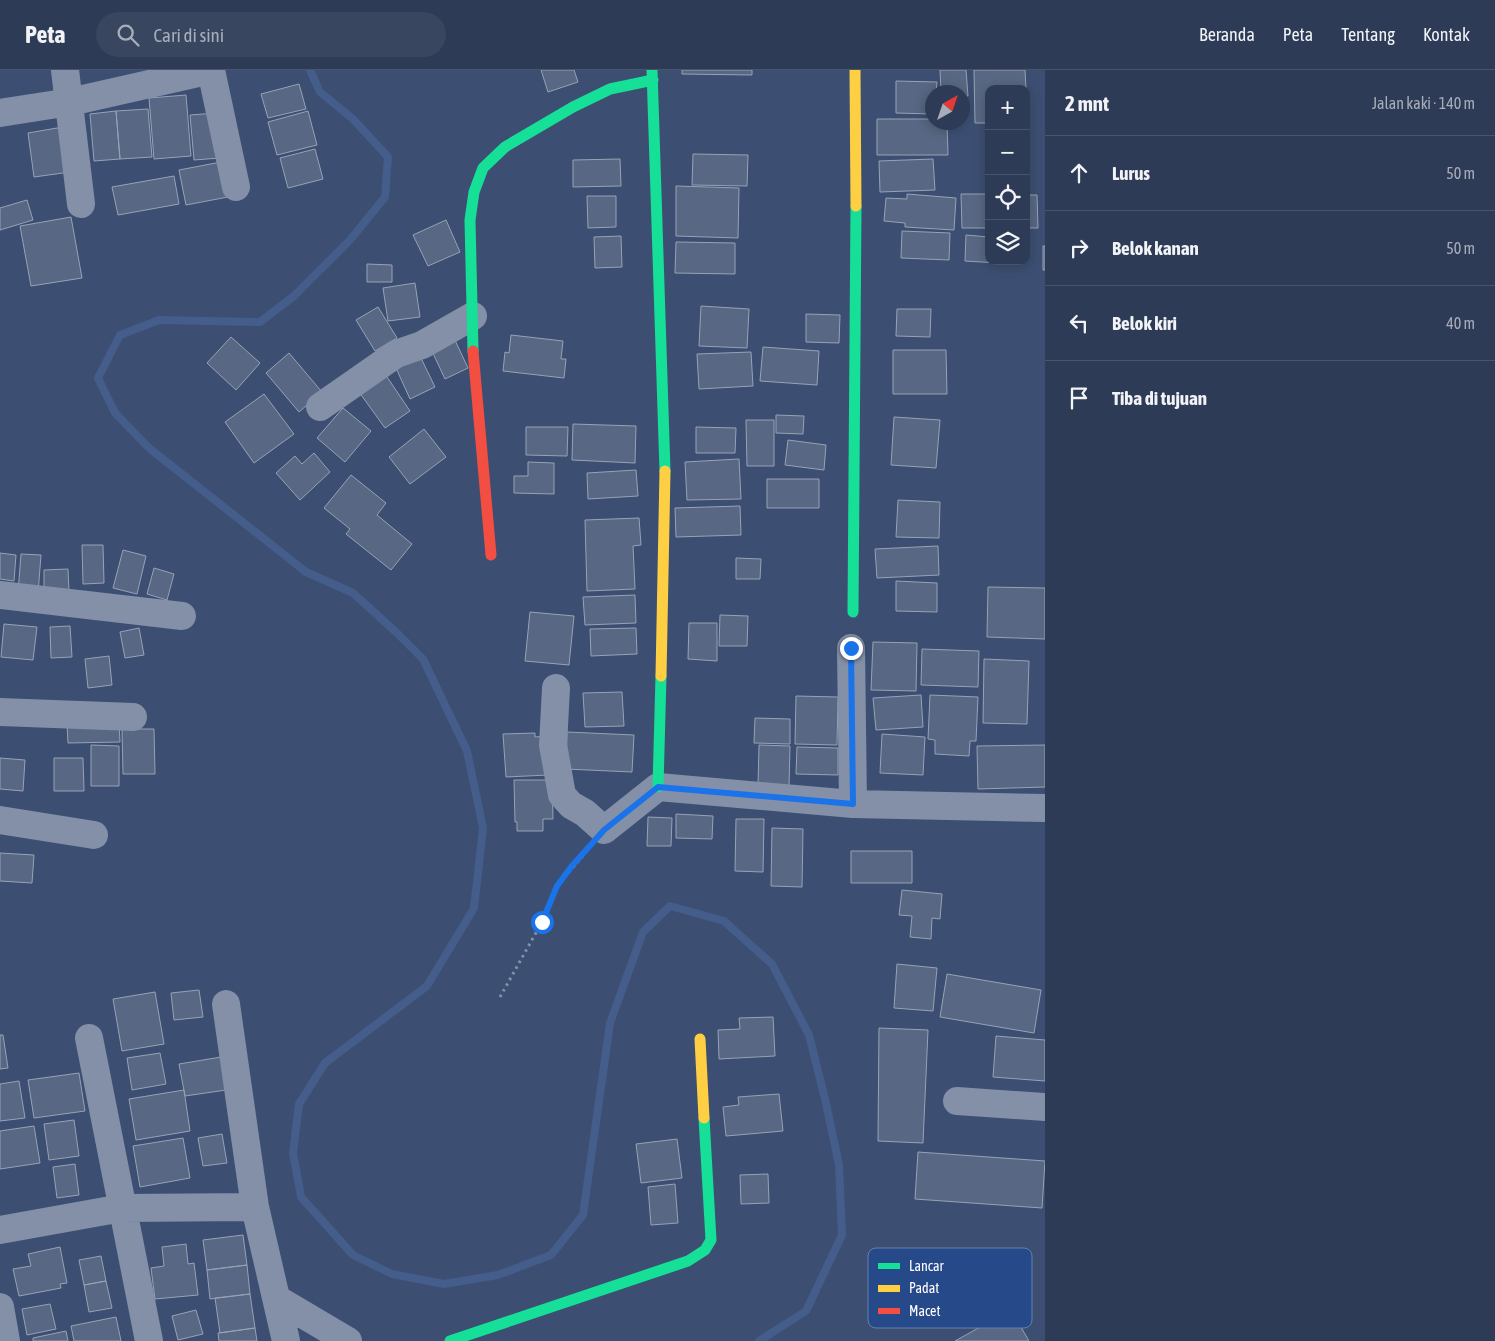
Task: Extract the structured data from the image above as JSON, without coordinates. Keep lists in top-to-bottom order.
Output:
{
  "legend": ["Lancar", "Padat", "Macet"],
  "north": "top right",
  "page": {
    "header": "Peta",
    "search": "Cari di sini",
    "nav": [
      "Beranda",
      "Peta",
      "Tentang",
      "Kontak"
    ],
    "heading": ["2 mnt", "Jalan kaki · 140 m"],
    "map_buttons": ["+", "−"],
    "list": [
      ["Lurus", "50 m"],
      ["Belok kanan", "50 m"],
      ["Belok kiri", "40 m"],
      "Tiba di tujuan"
    ]
  }
}
